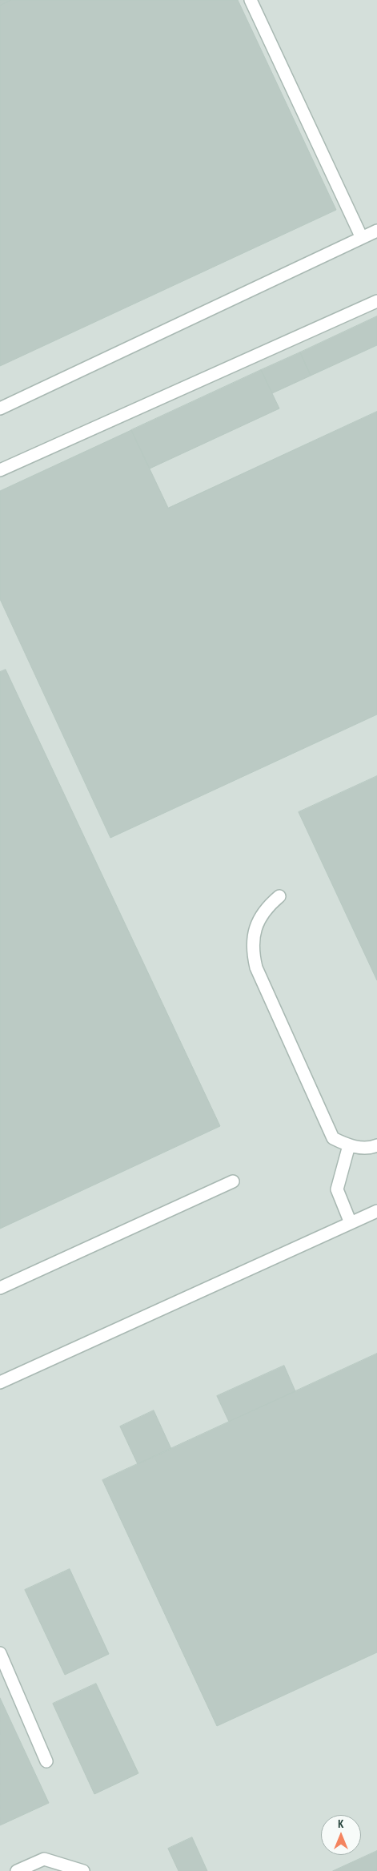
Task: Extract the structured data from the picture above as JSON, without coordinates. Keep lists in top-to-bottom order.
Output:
{
  "north": "top"
}
